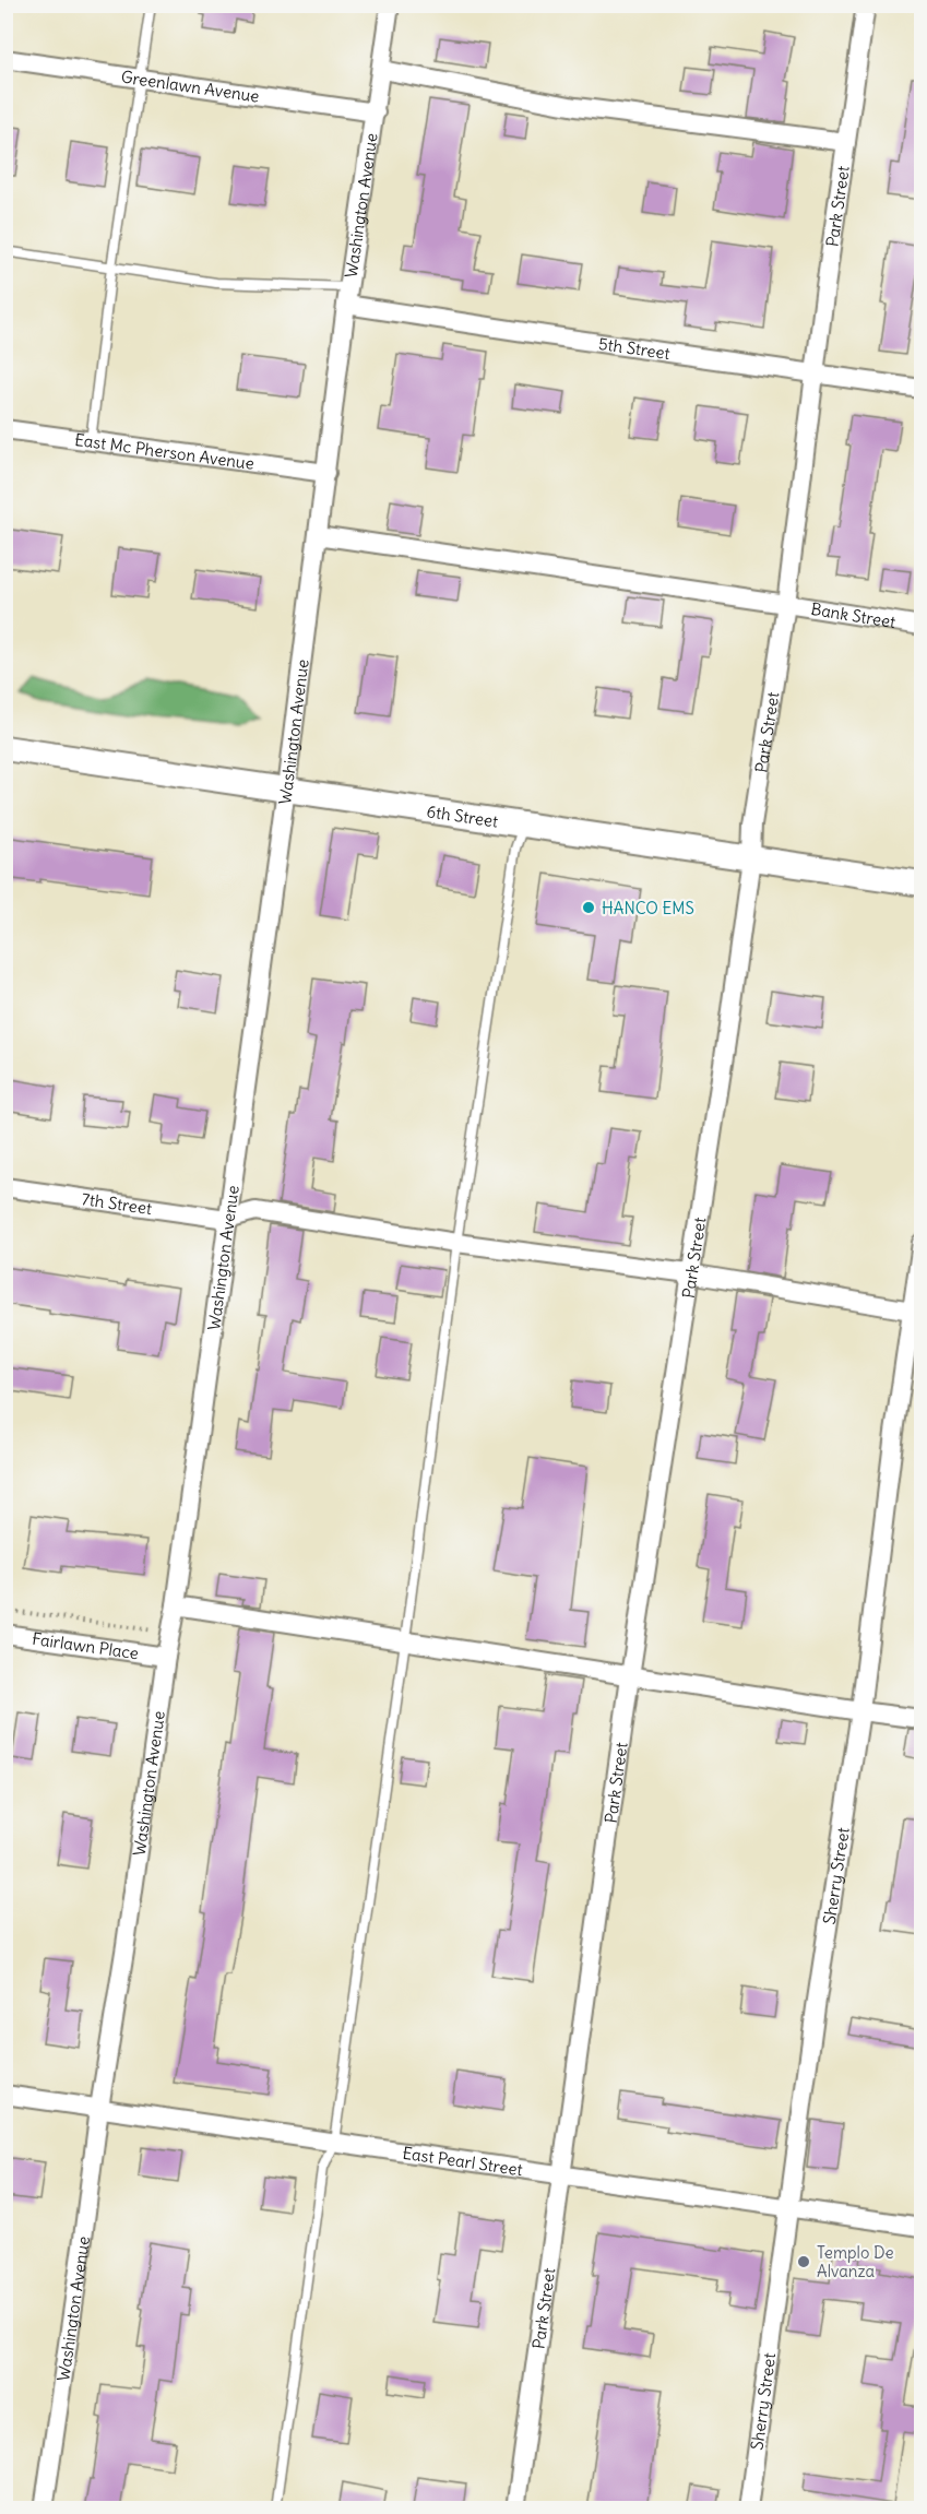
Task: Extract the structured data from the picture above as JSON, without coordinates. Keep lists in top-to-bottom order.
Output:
{
  "streets": {
    "street": [
      "Greenlawn Avenue",
      "Washington Avenue",
      "Park Street",
      "5th Street",
      "East Mc Pherson Avenue",
      "Bank Street",
      "6th Street",
      "7th Street",
      "Fairlawn Place",
      "Sherry Street",
      "East Pearl Street"
    ]
  },
  "crossings": [
    ["Greenlawn Avenue", "Washington Avenue"],
    ["Washington Avenue", "5th Street"],
    ["Washington Avenue", "East Mc Pherson Avenue"],
    ["Washington Avenue", "Bank Street"],
    ["Washington Avenue", "6th Street"],
    ["Washington Avenue", "7th Street"],
    ["Washington Avenue", "Fairlawn Place"],
    ["Washington Avenue", "East Pearl Street"],
    ["Park Street", "5th Street"],
    ["Park Street", "Bank Street"],
    ["Park Street", "6th Street"],
    ["Park Street", "East Pearl Street"],
    ["Sherry Street", "East Pearl Street"]
  ],
  "places": ["HANCO EMS", "Templo De Alvanza"]
}
